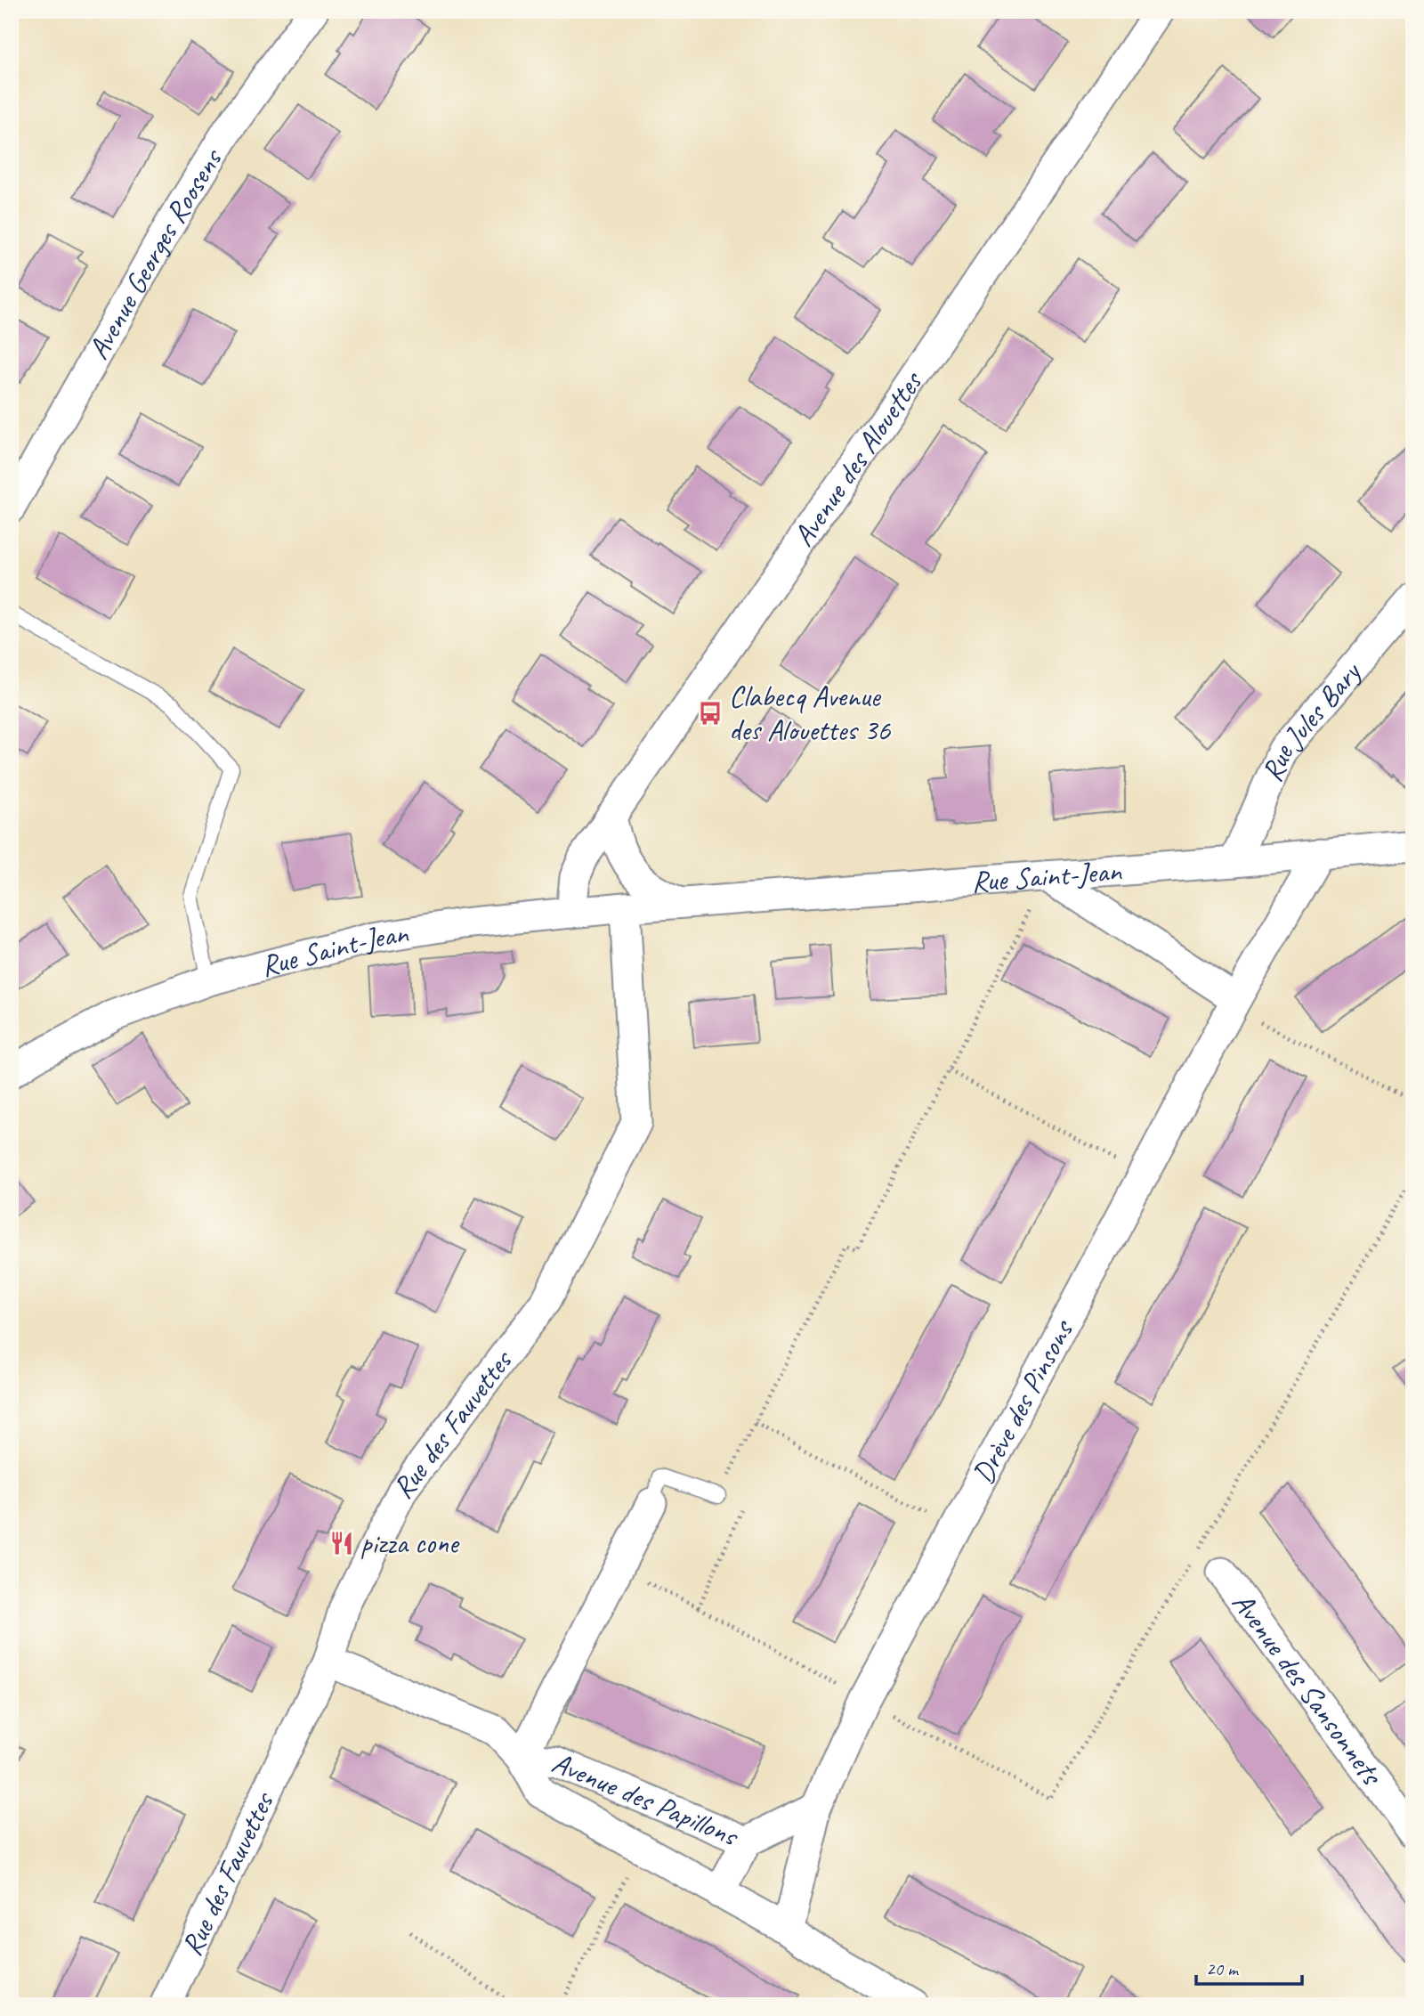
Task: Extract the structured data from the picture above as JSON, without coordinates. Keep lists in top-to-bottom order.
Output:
{
  "streets": {
    "street": [
      "Avenue Georges Roosens",
      "Avenue des Alouettes",
      "Rue Jules Bary",
      "Rue Saint-Jean",
      "Drève des Pinsons",
      "Rue des Fauvettes",
      "Avenue des Sansonnets",
      "Avenue des Papillons"
    ]
  },
  "crossings": [
    ["Avenue des Alouettes", "Rue Saint-Jean"],
    ["Rue Jules Bary", "Rue Saint-Jean"],
    ["Rue Saint-Jean", "Drève des Pinsons"],
    ["Rue Saint-Jean", "Rue des Fauvettes"],
    ["Drève des Pinsons", "Avenue des Papillons"]
  ],
  "places": {
    "bus stop": ["Clabecq Avenue des Alouettes 36"],
    "restaurant": ["pizza cone"]
  },
  "scale_bar": "20 m"
}
